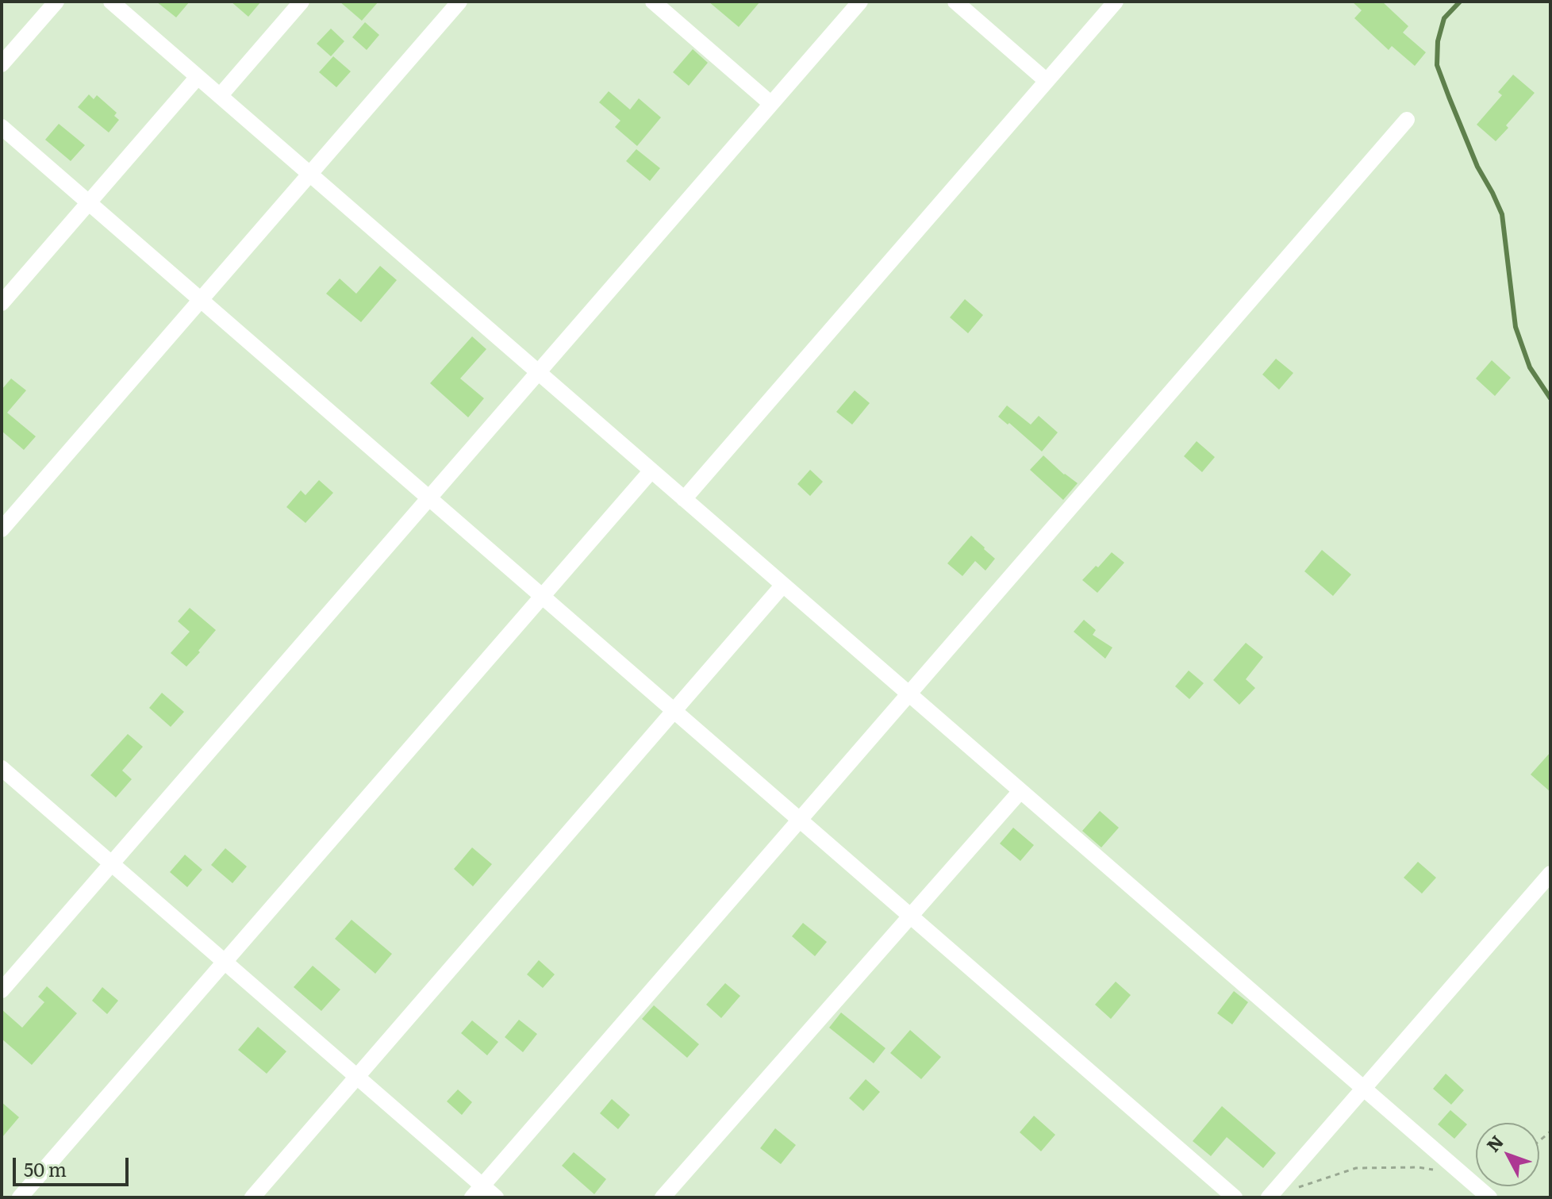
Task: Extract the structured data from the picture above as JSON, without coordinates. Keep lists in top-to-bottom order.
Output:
{
  "scale_bar": "50 m",
  "north": "top left"
}
